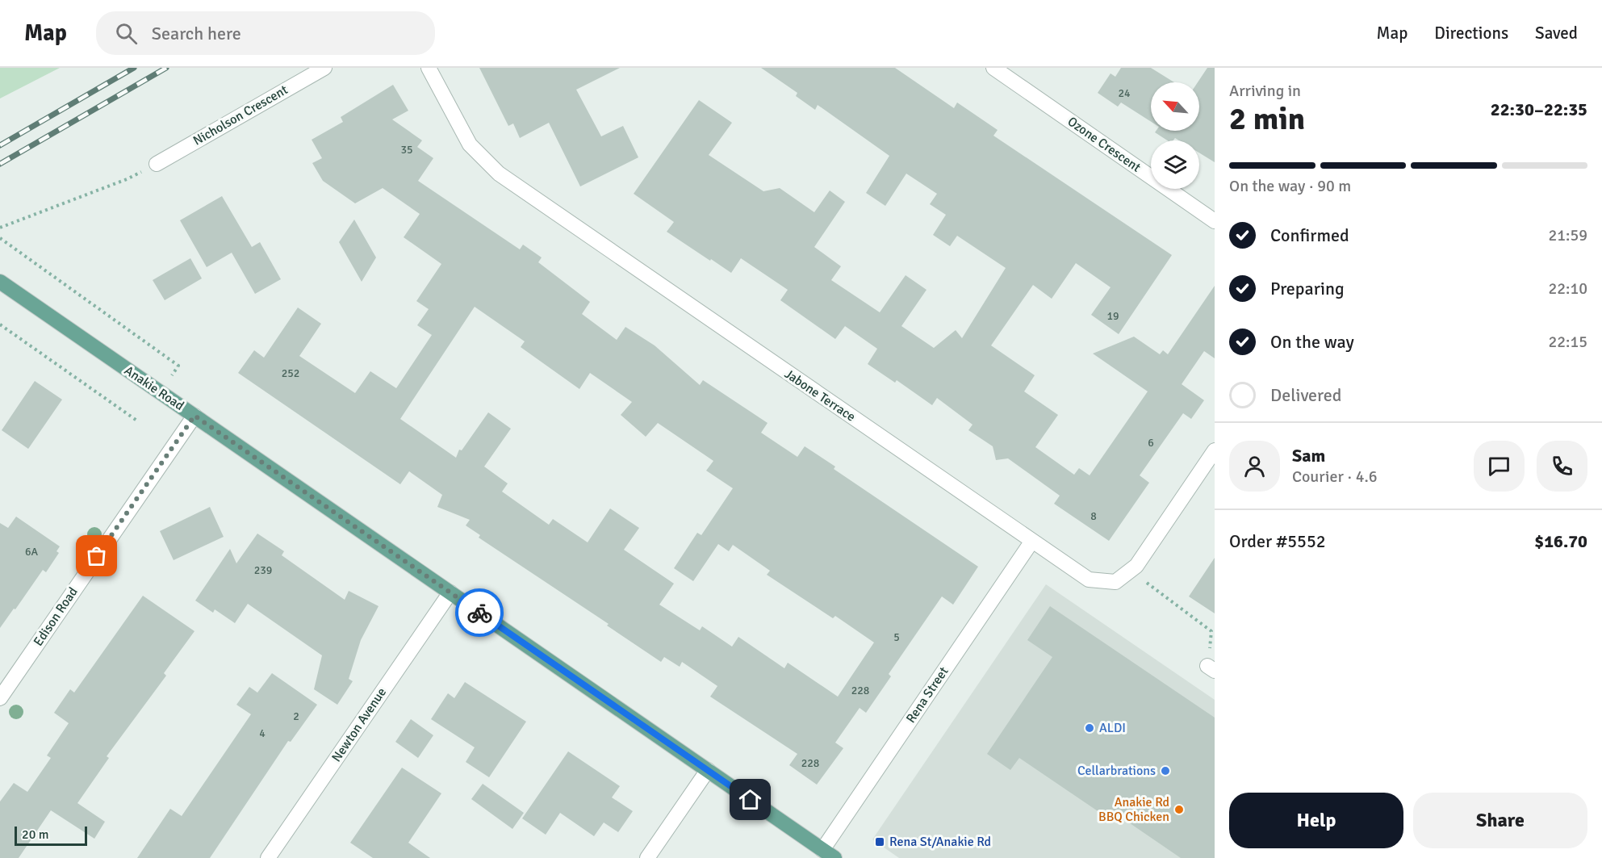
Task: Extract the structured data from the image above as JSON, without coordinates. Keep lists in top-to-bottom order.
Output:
{
  "streets": {
    "main road": ["Anakie Road"],
    "street": [
      "Nicholson Crescent",
      "Ozone Crescent",
      "Jabone Terrace",
      "Edison Road",
      "Rena Street",
      "Newton Avenue"
    ]
  },
  "crossings": [
    ["Anakie Road", "Edison Road"],
    ["Anakie Road", "Rena Street"],
    ["Anakie Road", "Newton Avenue"],
    ["Jabone Terrace", "Rena Street"]
  ],
  "places": {
    "other": ["ALDI", "Cellarbrations", "Anakie Rd BBQ Chicken"],
    "transit": ["Rena St/Anakie Rd"]
  },
  "house_numbers": [
    "24",
    "35",
    "19",
    "252",
    "6",
    "8",
    "6A",
    "239",
    "5",
    "228",
    "2",
    "4",
    "228"
  ],
  "scale_bar": "20 m",
  "north": "top left",
  "page": {
    "header": "Map",
    "search": "Search here",
    "nav": ["Map", "Directions", "Saved"],
    "heading": ["2 min", "Arriving in", "22:30–22:35"],
    "panel": [
      "Sam",
      "Courier · 4.6",
      "Order #5552",
      "$16.70"
    ],
    "bar": "On the way · 90 m",
    "list": [
      ["Confirmed", "21:59"],
      ["Preparing", "22:10"],
      ["On the way", "22:15"],
      "Delivered"
    ],
    "buttons": ["Help", "Share"],
    "scale": "20 m"
  }
}
